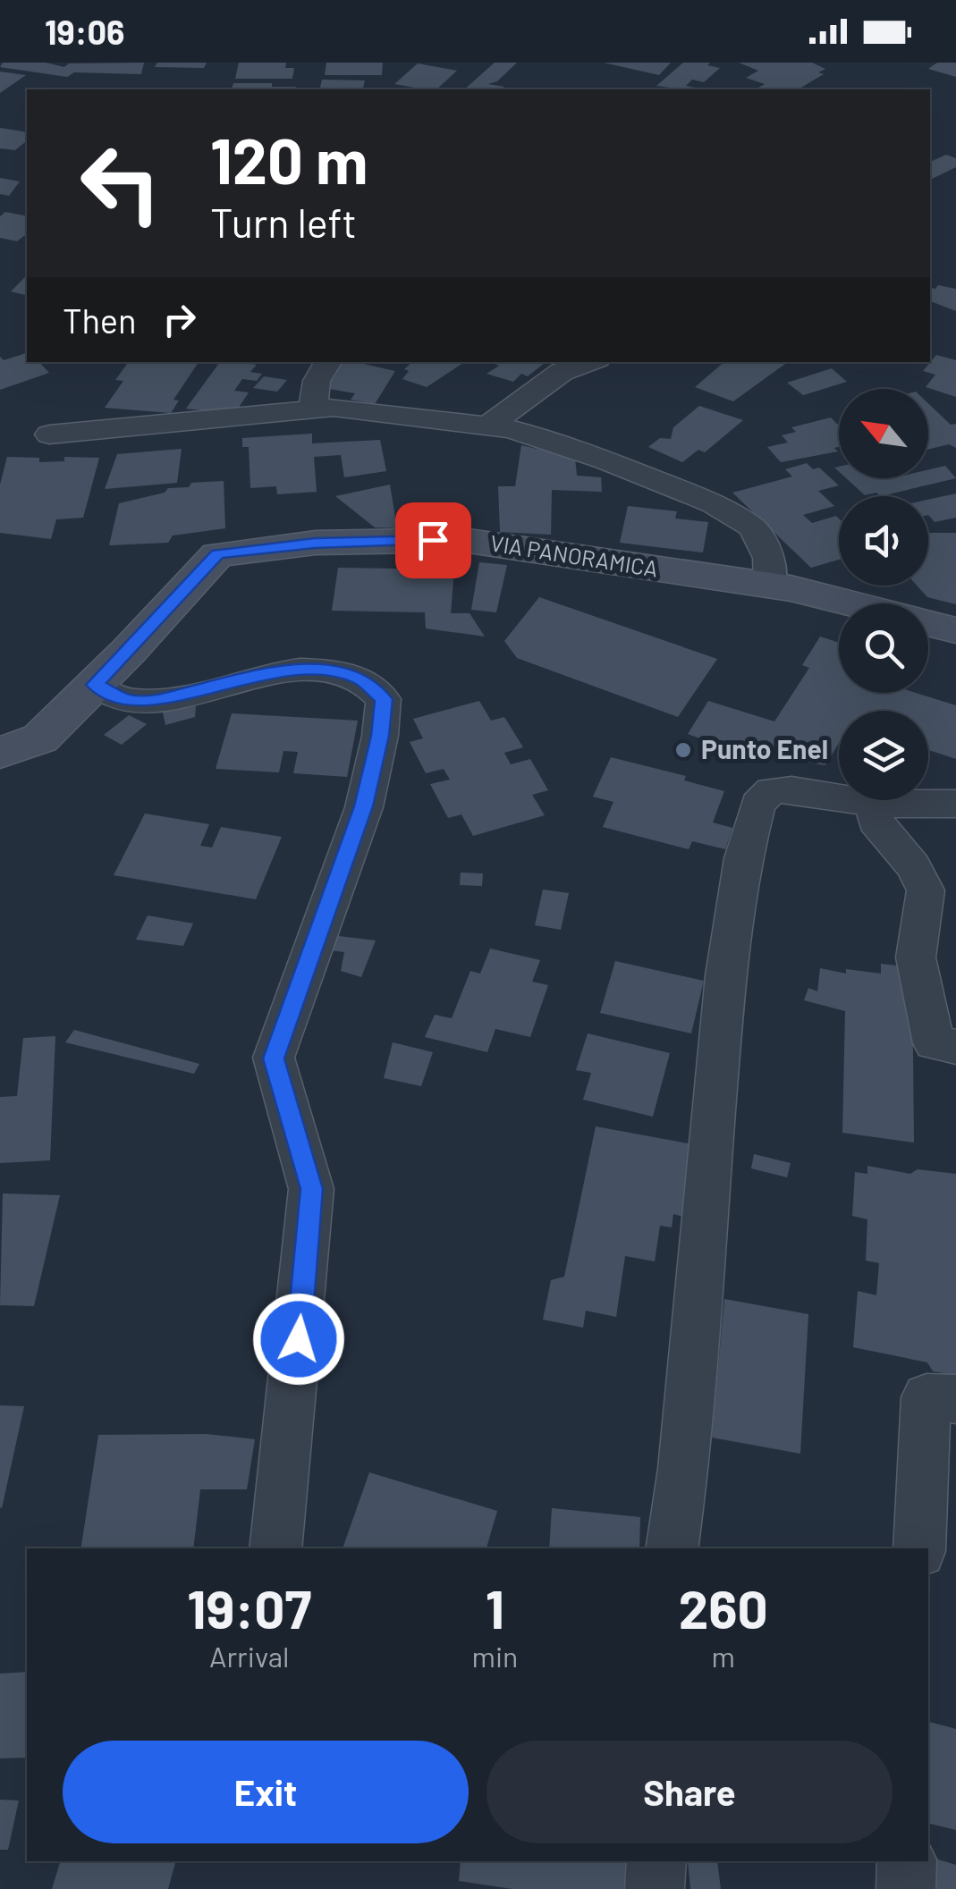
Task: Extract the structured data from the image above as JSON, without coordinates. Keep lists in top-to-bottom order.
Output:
{
  "streets": {
    "street": ["VIA PANORAMICA"]
  },
  "places": ["Punto Enel"],
  "north": "top left",
  "page": {
    "status": "19:06",
    "turn": ["120 m", "Turn left"],
    "then": "Then",
    "eta": [
      "19:07",
      "Arrival",
      "1",
      "min",
      "260",
      "m"
    ],
    "buttons": ["Exit", "Share"]
  }
}
